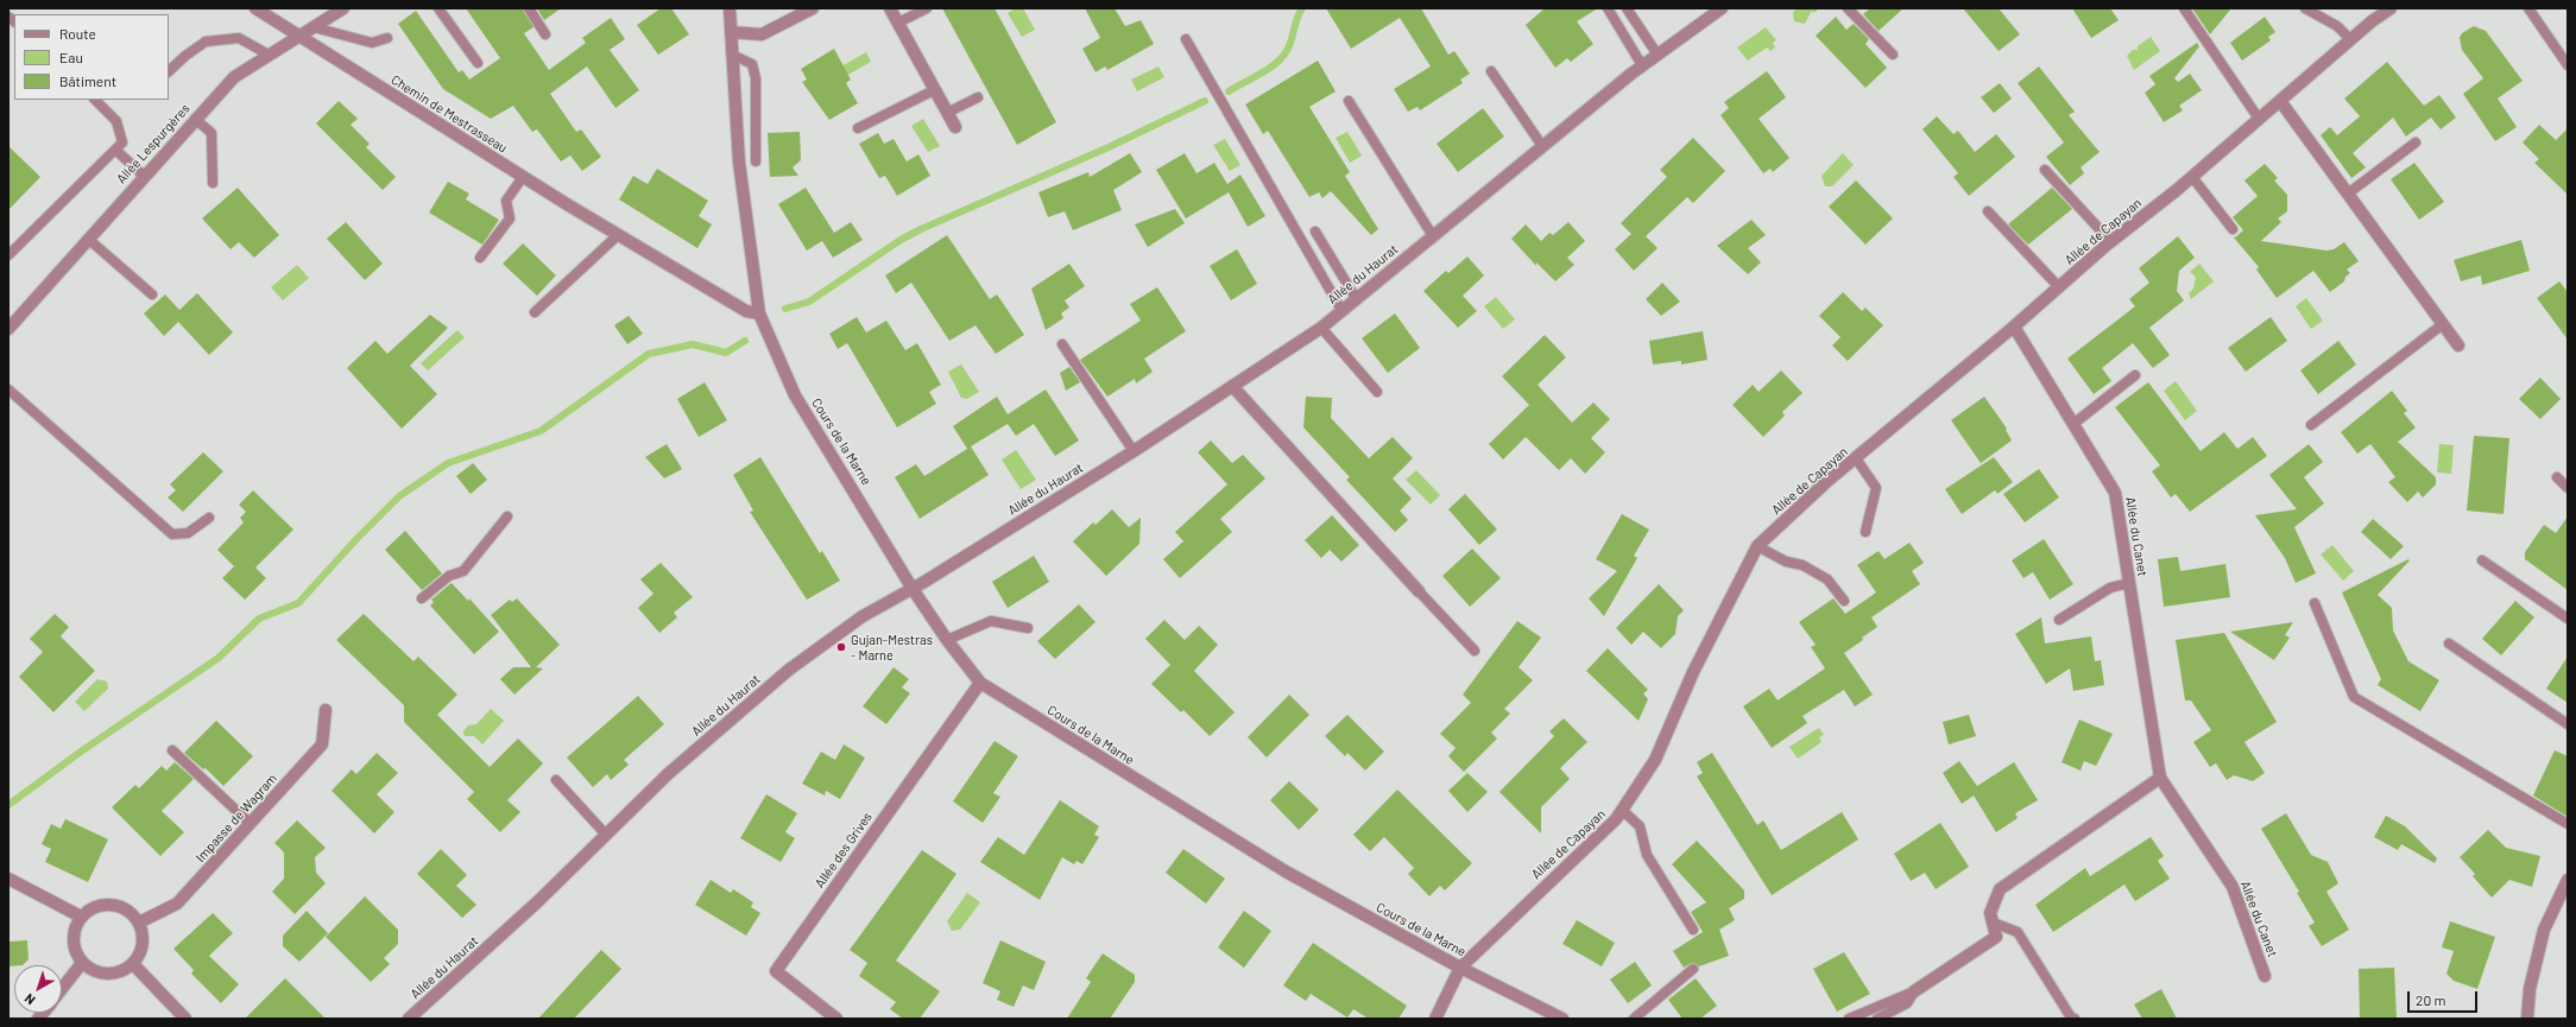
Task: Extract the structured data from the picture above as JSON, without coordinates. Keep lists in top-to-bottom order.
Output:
{
  "streets": {
    "street": [
      "Chemin de Mestrasseau",
      "Allée Lespurgères",
      "Allée de Capayan",
      "Allée du Haurat",
      "Cours de la Marne",
      "Allée du Canet",
      "Impasse de Wagram",
      "Allée des Grives"
    ]
  },
  "crossings": [
    ["Chemin de Mestrasseau", "Allée Lespurgères"],
    ["Chemin de Mestrasseau", "Cours de la Marne"],
    ["Allée de Capayan", "Cours de la Marne"],
    ["Allée de Capayan", "Allée du Canet"],
    ["Allée du Haurat", "Cours de la Marne"],
    ["Cours de la Marne", "Allée des Grives"]
  ],
  "places": ["Gujan-Mestras - Marne"],
  "legend": ["Route", "Eau", "Bâtiment"],
  "scale_bar": "20 m",
  "north": "bottom left"
}
